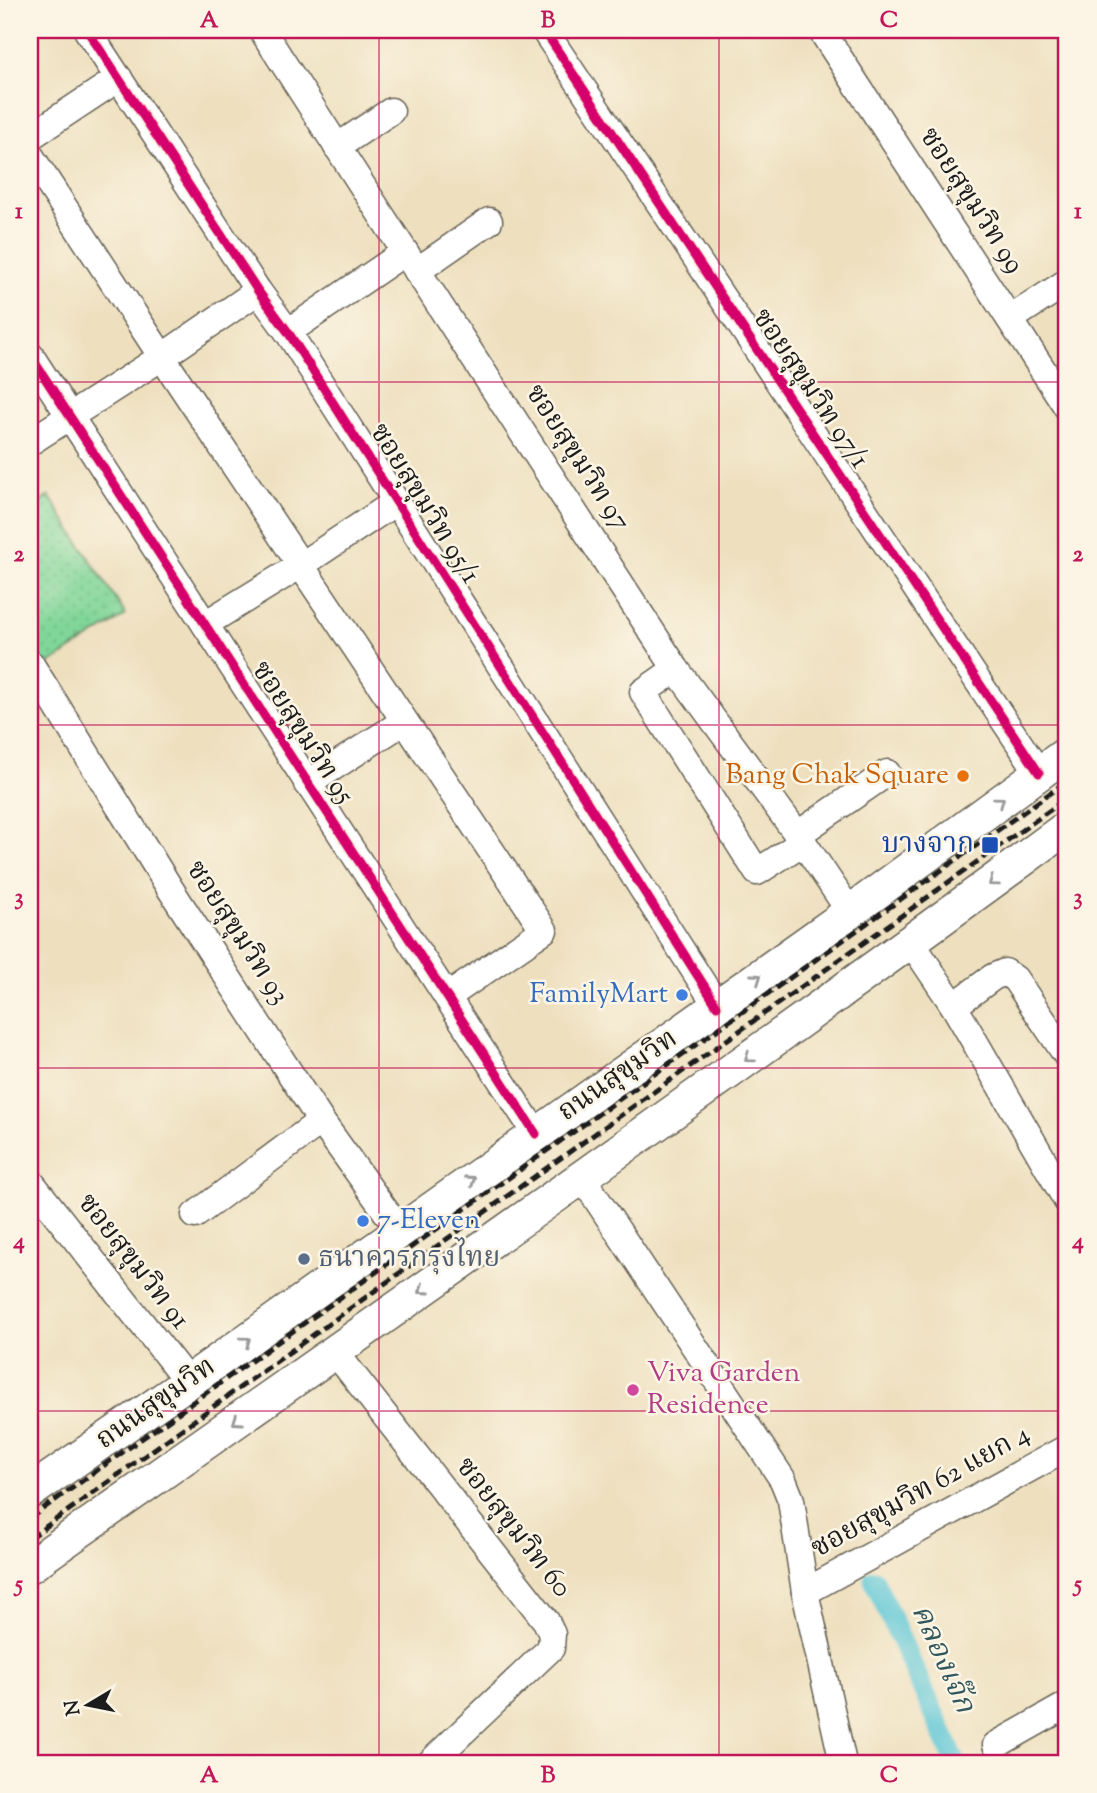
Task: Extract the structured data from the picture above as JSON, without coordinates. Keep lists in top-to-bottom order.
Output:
{
  "streets": {
    "main road": ["ถนนสุขุมวิท"],
    "street": [
      "ซอยสุขุมวิท 99",
      "ซอยสุขุมวิท 97/1",
      "ซอยสุขุมวิท 97",
      "ซอยสุขุมวิท 95/1",
      "ซอยสุขุมวิท 95",
      "ซอยสุขุมวิท 93",
      "ซอยสุขุมวิท 91",
      "ซอยสุขุมวิท 62 แยก 4",
      "ซอยสุขุมวิท 60"
    ]
  },
  "crossings": [
    ["ซอยสุขุมวิท 97/1", "ถนนสุขุมวิท"],
    ["ซอยสุขุมวิท 97", "ถนนสุขุมวิท"],
    ["ซอยสุขุมวิท 95/1", "ถนนสุขุมวิท"],
    ["ซอยสุขุมวิท 95", "ถนนสุขุมวิท"],
    ["ซอยสุขุมวิท 93", "ถนนสุขุมวิท"],
    ["ถนนสุขุมวิท", "ซอยสุขุมวิท 91"]
  ],
  "water": ["คลองเจ๊ก"],
  "places": {
    "other": [
      "Bang Chak Square",
      "FamilyMart",
      "7-Eleven",
      "ธนาคารกรุงไทย",
      "Viva Garden Residence"
    ],
    "transit": ["บางจาก"]
  },
  "north": "left",
  "grid": {
    "columns": ["A", "B", "C"],
    "rows": [
      "1",
      "2",
      "3",
      "4",
      "5"
    ]
  }
}
